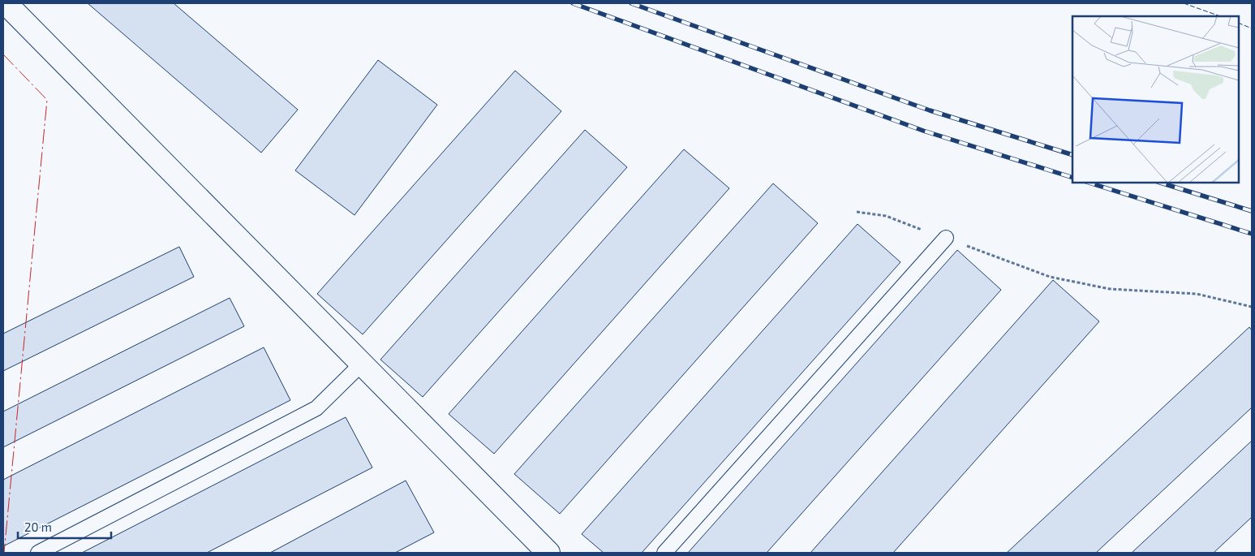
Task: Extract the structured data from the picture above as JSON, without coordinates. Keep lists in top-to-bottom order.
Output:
{
  "scale_bar": "20 m"
}
